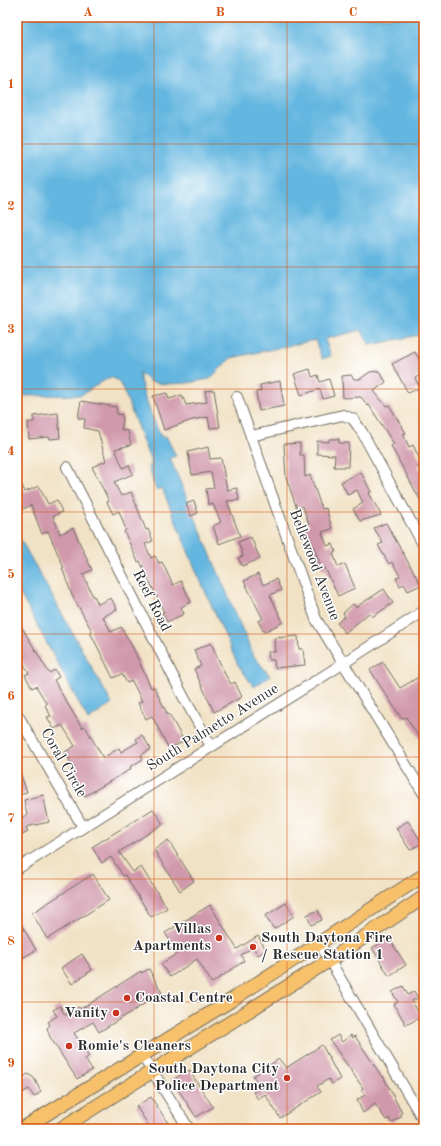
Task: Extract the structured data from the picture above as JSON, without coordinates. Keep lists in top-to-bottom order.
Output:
{
  "streets": {
    "street": [
      "Bellewood Avenue",
      "Reef Road",
      "South Palmetto Avenue",
      "Coral Circle"
    ]
  },
  "crossings": [
    ["Bellewood Avenue", "South Palmetto Avenue"],
    ["Reef Road", "South Palmetto Avenue"],
    ["South Palmetto Avenue", "Coral Circle"]
  ],
  "places": [
    "Villas Apartments",
    "South Daytona Fire / Rescue Station 1",
    "Coastal Centre",
    "Vanity",
    "Romie's Cleaners",
    "South Daytona City Police Department"
  ],
  "grid": {
    "columns": ["A", "B", "C"],
    "rows": [
      "1",
      "2",
      "3",
      "4",
      "5",
      "6",
      "7",
      "8",
      "9"
    ]
  }
}
